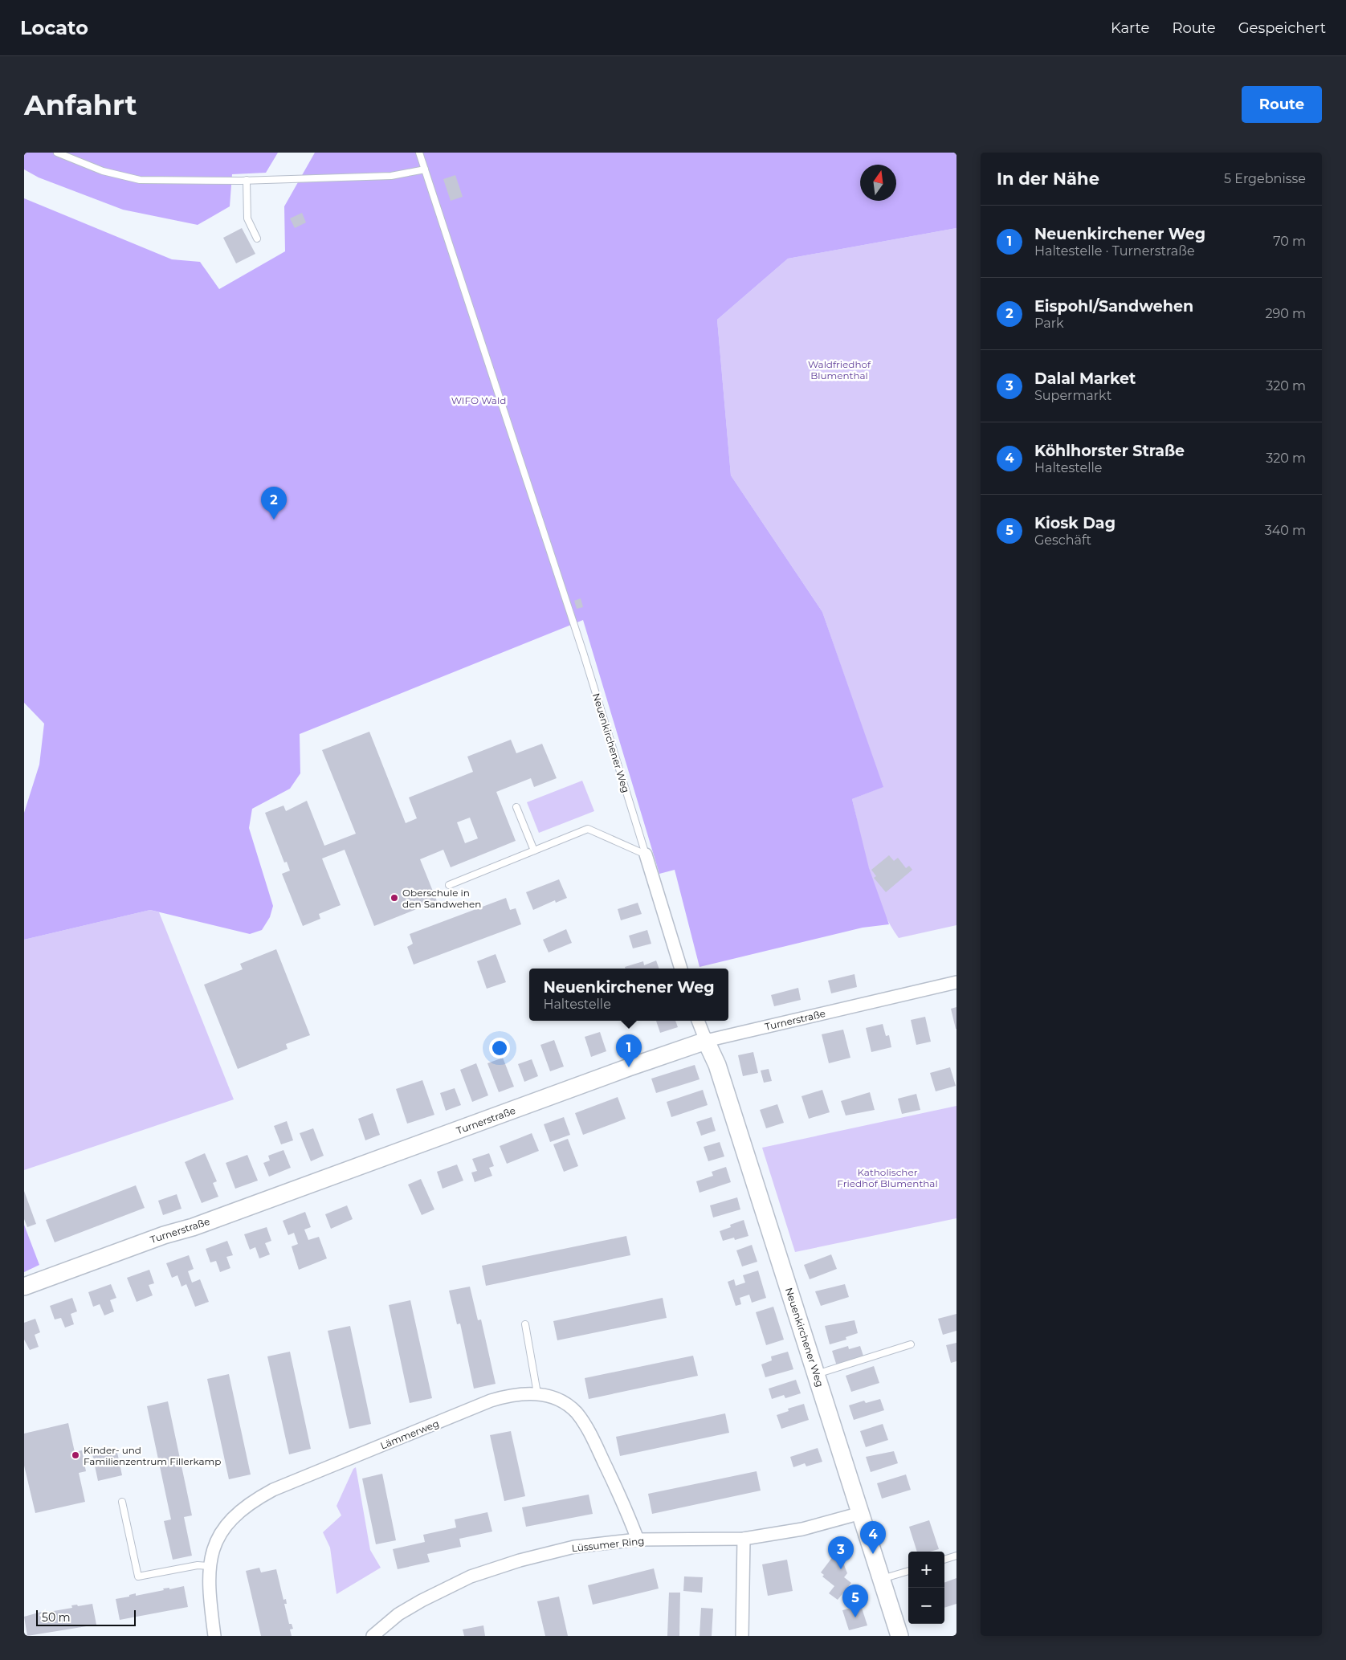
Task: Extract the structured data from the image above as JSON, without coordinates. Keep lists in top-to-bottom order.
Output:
{
  "streets": {
    "street": [
      "Neuenkirchener Weg",
      "Turnerstraße",
      "Lämmerweg",
      "Lüssumer Ring"
    ]
  },
  "crossings": [
    ["Neuenkirchener Weg", "Turnerstraße"],
    ["Neuenkirchener Weg", "Lüssumer Ring"],
    ["Lämmerweg", "Lüssumer Ring"]
  ],
  "parks": ["Waldfriedhof Blumenthal", "WIFO Wald", "Katholischer Friedhof Blumenthal"],
  "places": ["Oberschule in den Sandwehen", "Kinder- und Familienzentrum Fillerkamp"],
  "scale_bar": "50 m",
  "north": "top",
  "page": {
    "header": "Locato",
    "nav": ["Karte", "Route", "Gespeichert"],
    "buttons": "Route",
    "title": "Anfahrt",
    "heading": ["In der Nähe", "5 Ergebnisse"],
    "list": [
      {
        "mark": "1",
        "name": "Neuenkirchener Weg",
        "note": "Haltestelle · Turnerstraße",
        "value": "70 m"
      },
      {
        "mark": "2",
        "name": "Eispohl/Sandwehen",
        "note": "Park",
        "value": "290 m"
      },
      {
        "mark": "3",
        "name": "Dalal Market",
        "note": "Supermarkt",
        "value": "320 m"
      },
      {
        "mark": "4",
        "name": "Köhlhorster Straße",
        "note": "Haltestelle",
        "value": "320 m"
      },
      {
        "mark": "5",
        "name": "Kiosk Dag",
        "note": "Geschäft",
        "value": "340 m"
      }
    ],
    "pins": [
      "2",
      "1",
      "4",
      "3",
      "5"
    ],
    "popup": ["Neuenkirchener Weg", "Haltestelle"],
    "map_buttons": ["+", "−"],
    "scale": "50 m"
  }
}
